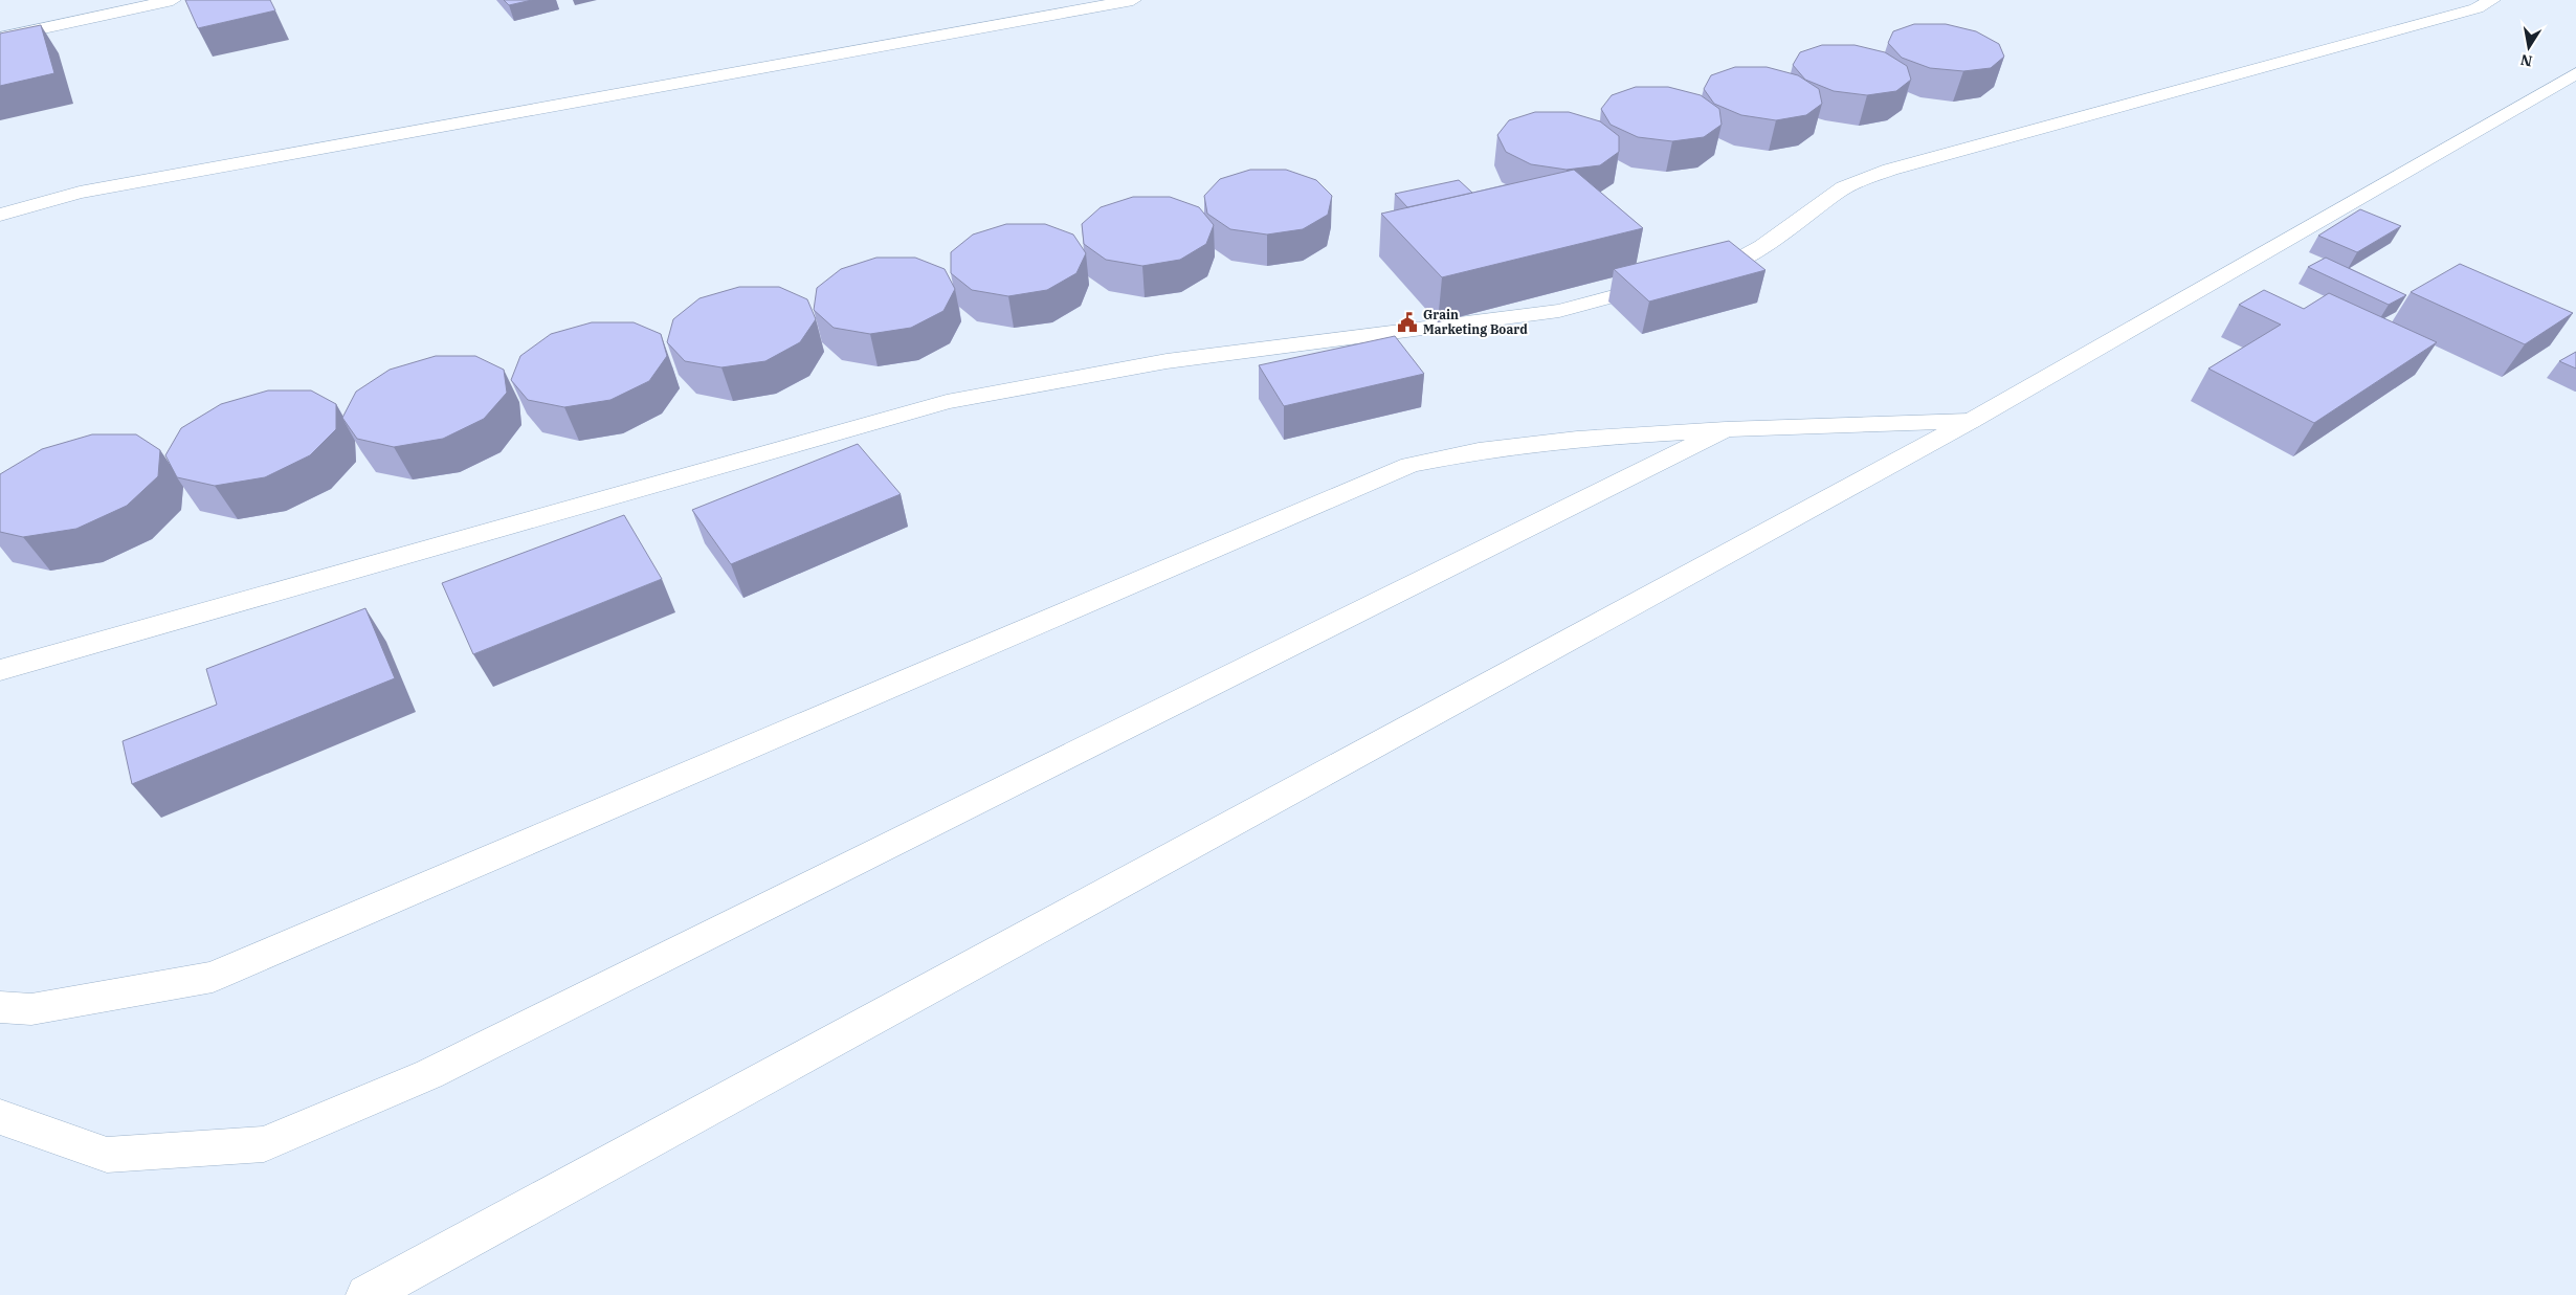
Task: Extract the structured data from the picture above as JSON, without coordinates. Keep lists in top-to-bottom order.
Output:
{
  "places": {
    "public building": ["Grain Marketing Board"]
  },
  "north": "bottom"
}
